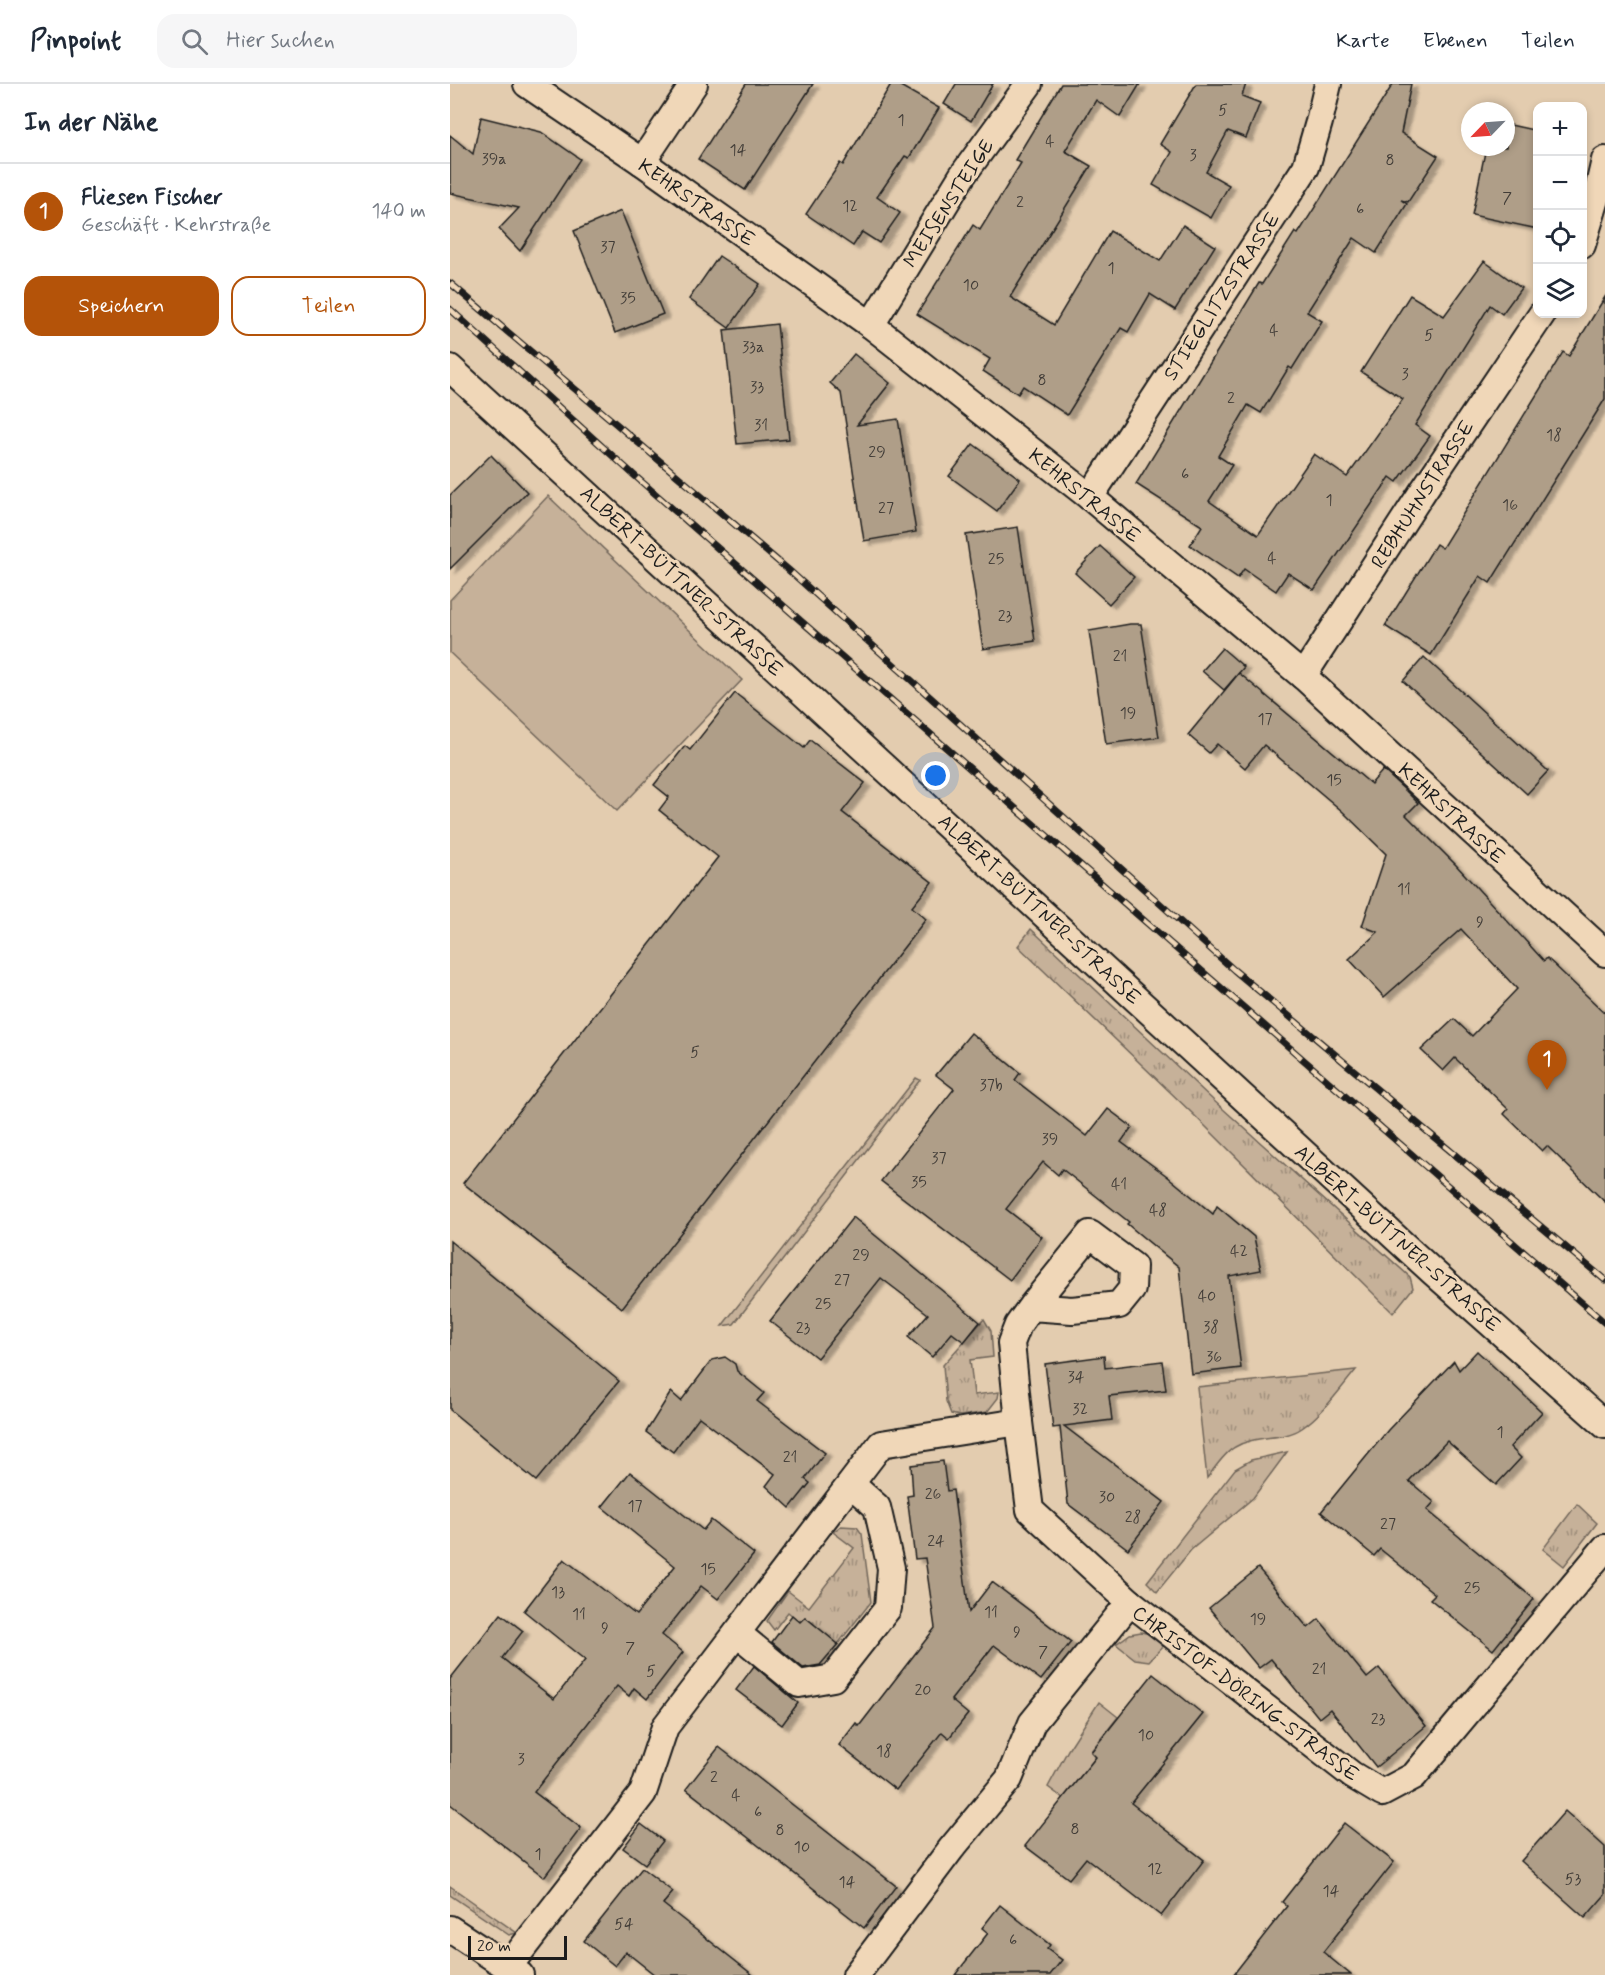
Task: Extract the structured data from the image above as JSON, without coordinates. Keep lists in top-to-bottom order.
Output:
{
  "streets": {
    "street": [
      "KEHRSTRASSE",
      "MEISENSTEIGE",
      "STIEGLITZSTRASSE",
      "REBHUHNSTRASSE",
      "ALBERT-BÜTTNER-STRASSE",
      "CHRISTOF-DÖRING-STRASSE"
    ]
  },
  "crossings": [
    ["KEHRSTRASSE", "MEISENSTEIGE"],
    ["KEHRSTRASSE", "STIEGLITZSTRASSE"],
    ["KEHRSTRASSE", "REBHUHNSTRASSE"]
  ],
  "house_numbers": [
    "5",
    "1",
    "4",
    "14",
    "3",
    "39a",
    "8",
    "7",
    "2",
    "12",
    "6",
    "37",
    "1",
    "10",
    "35",
    "4",
    "5",
    "33a",
    "3",
    "8",
    "33",
    "2",
    "31",
    "18",
    "29",
    "6",
    "1",
    "16",
    "27",
    "4",
    "25",
    "23",
    "21",
    "19",
    "17",
    "15",
    "11",
    "9",
    "5",
    "37b",
    "39",
    "37",
    "35",
    "41",
    "48",
    "42",
    "29",
    "27",
    "40",
    "25",
    "38",
    "23",
    "36",
    "34",
    "32",
    "1",
    "21",
    "26",
    "30",
    "17",
    "28",
    "27",
    "24",
    "15",
    "25",
    "13",
    "11",
    "11",
    "19",
    "9",
    "9",
    "7",
    "7",
    "21",
    "5",
    "20",
    "23",
    "10",
    "18",
    "3",
    "2",
    "4",
    "6",
    "8",
    "8",
    "10",
    "1",
    "12",
    "53",
    "14",
    "14",
    "54",
    "6"
  ],
  "scale_bar": "20 m",
  "north": "bottom left",
  "page": {
    "header": "Pinpoint",
    "search": "Hier suchen",
    "nav": ["Karte", "Ebenen", "Teilen"],
    "heading": "In der Nähe",
    "map_buttons": ["+", "−"],
    "list": [
      {
        "mark": "1",
        "name": "Fliesen Fischer",
        "note": "Geschäft · Kehrstraße",
        "value": "140 m"
      }
    ],
    "buttons": ["Speichern", "Teilen"],
    "pins": "1",
    "scale": "20 m"
  }
}
